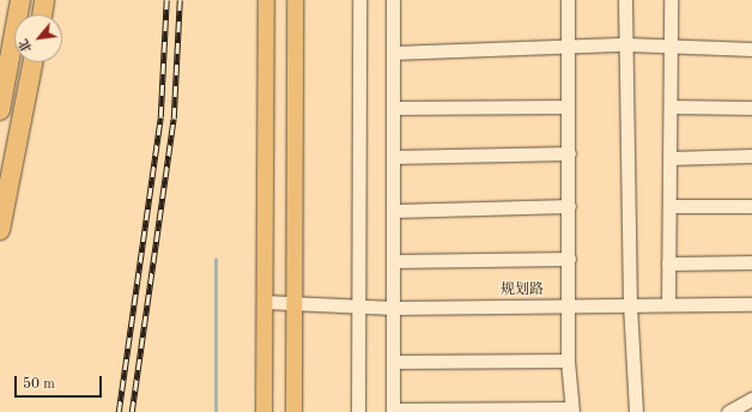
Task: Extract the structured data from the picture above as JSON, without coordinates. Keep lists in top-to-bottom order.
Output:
{
  "streets": {
    "street": ["规划路"]
  },
  "scale_bar": "50 m",
  "north": "bottom left"
}
